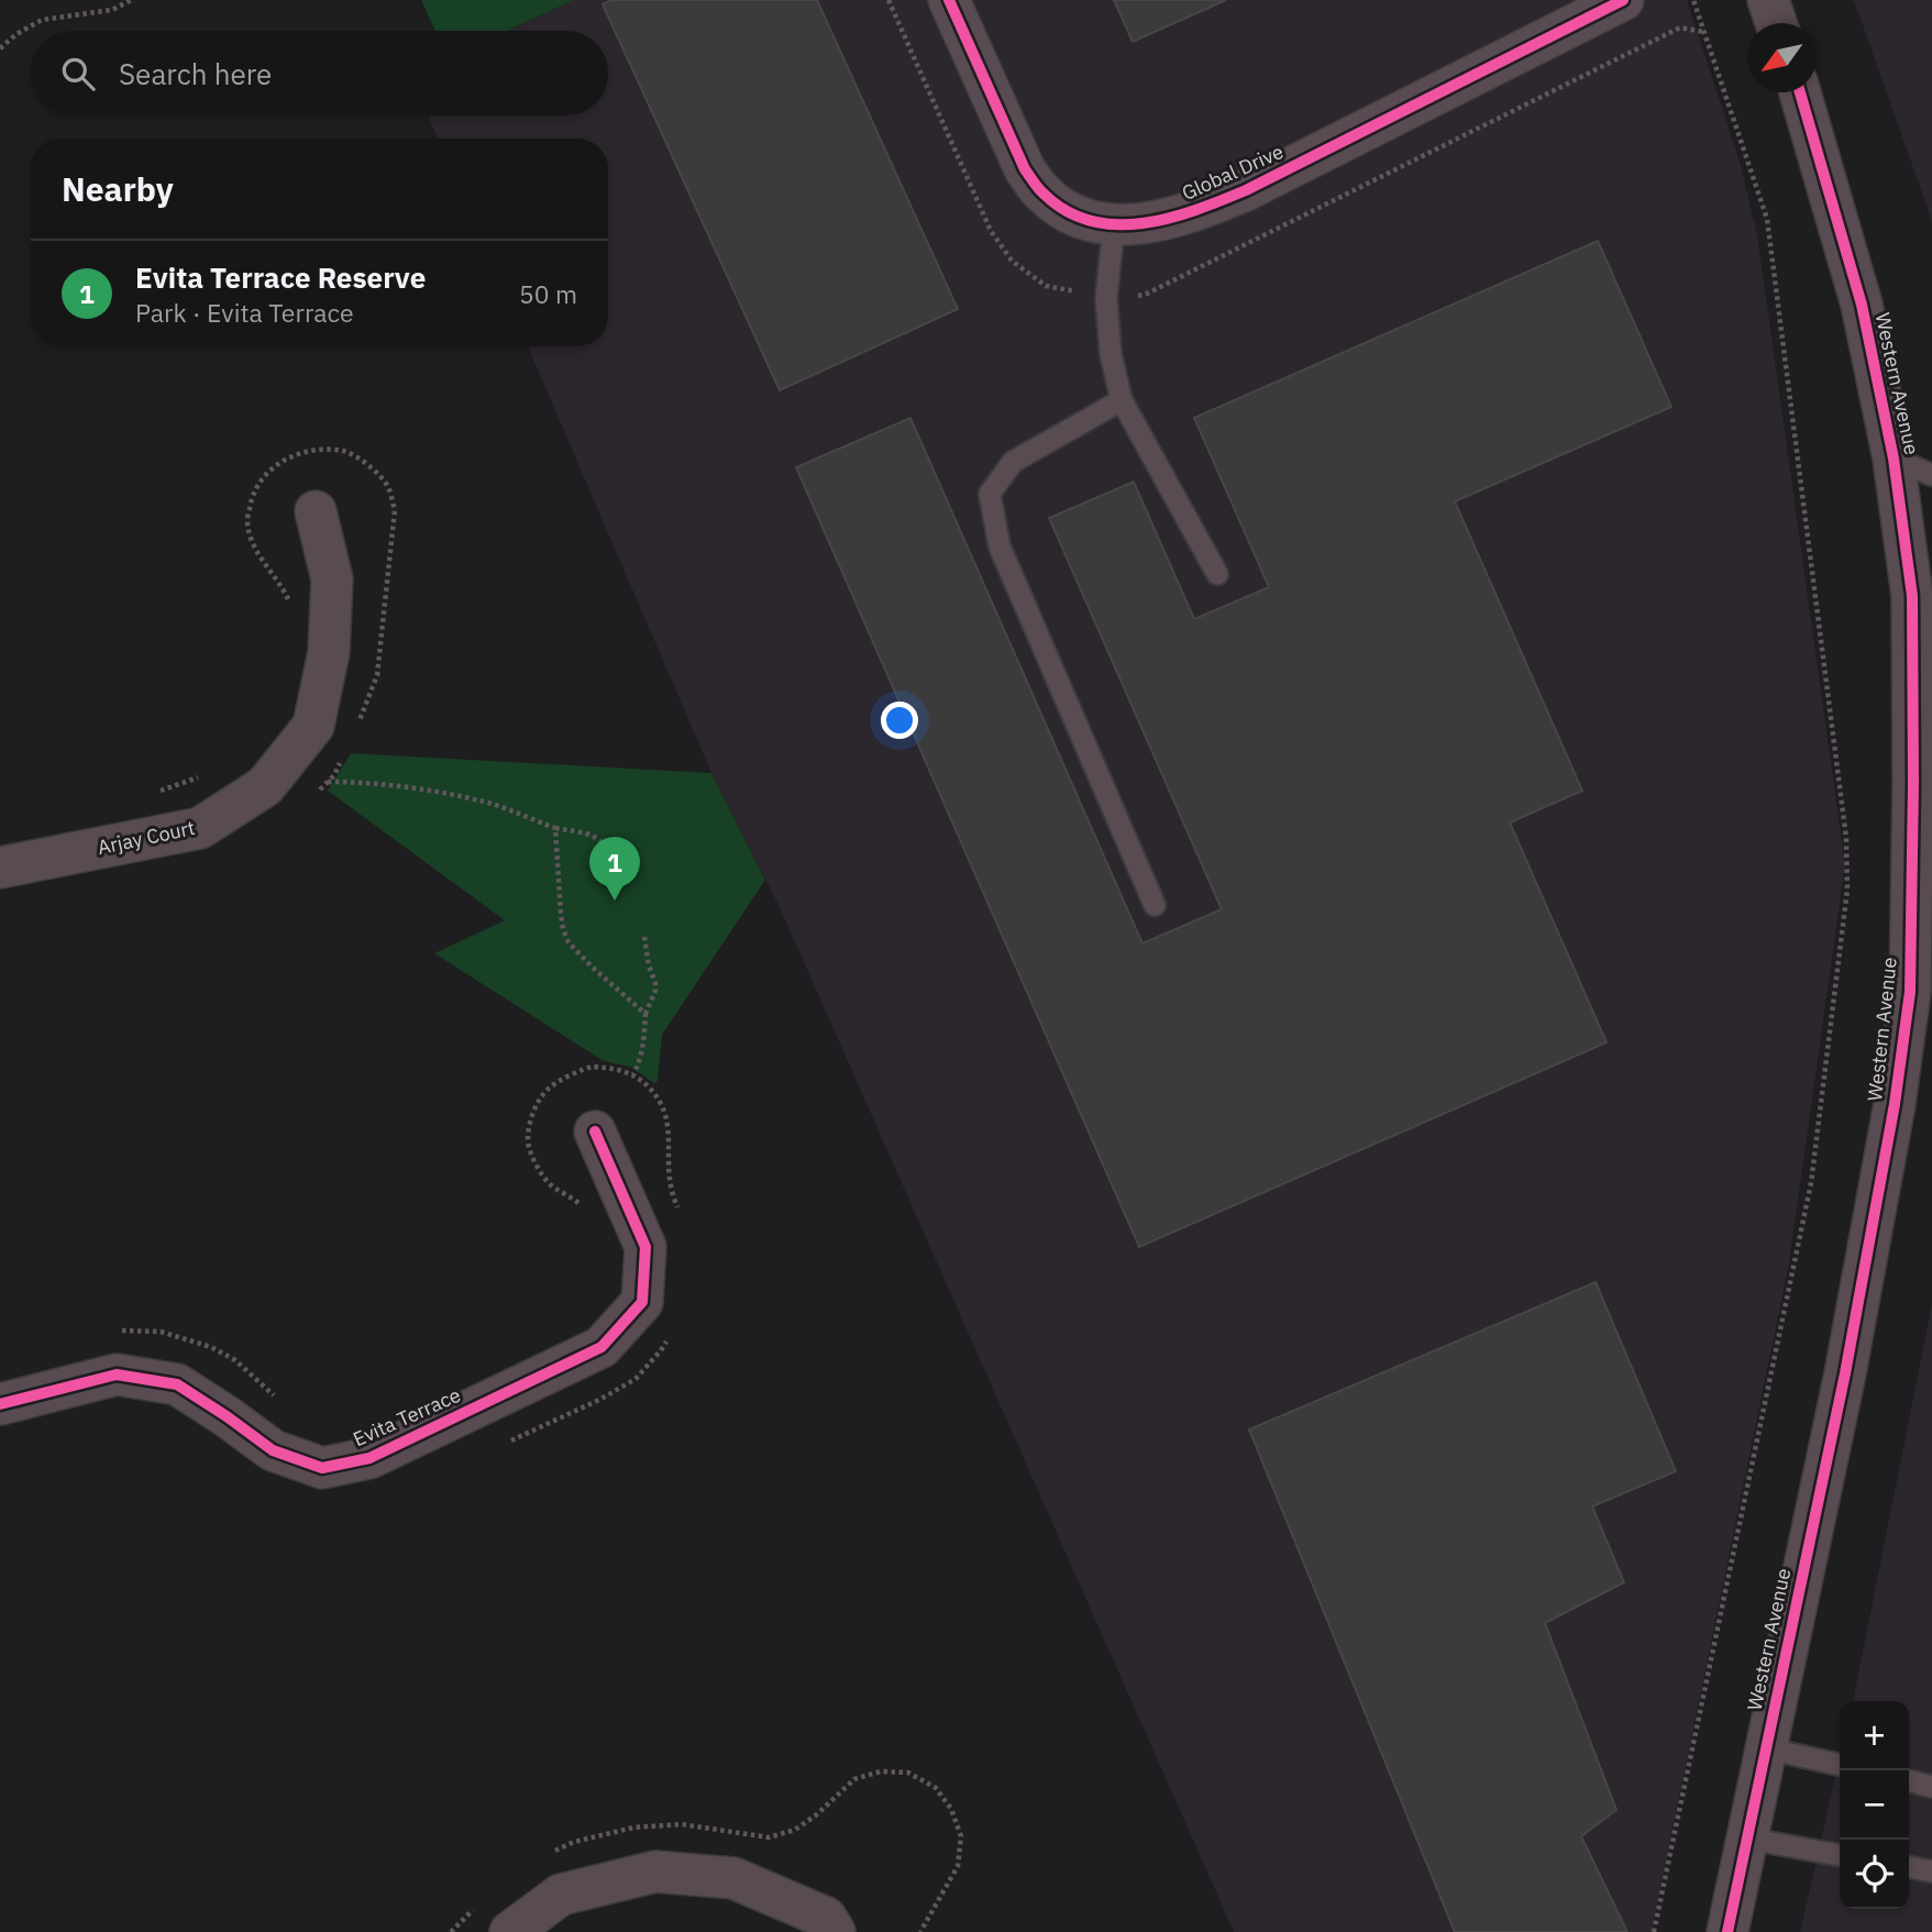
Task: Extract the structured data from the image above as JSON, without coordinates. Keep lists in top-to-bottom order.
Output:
{
  "streets": {
    "street": [
      "Global Drive",
      "Western Avenue",
      "Arjay Court",
      "Evita Terrace"
    ]
  },
  "north": "bottom left",
  "page": {
    "search": "Search here",
    "heading": "Nearby",
    "list": [
      {
        "mark": "1",
        "name": "Evita Terrace Reserve",
        "note": "Park · Evita Terrace",
        "value": "50 m"
      }
    ],
    "pins": "1",
    "map_buttons": ["+", "−"]
  }
}
